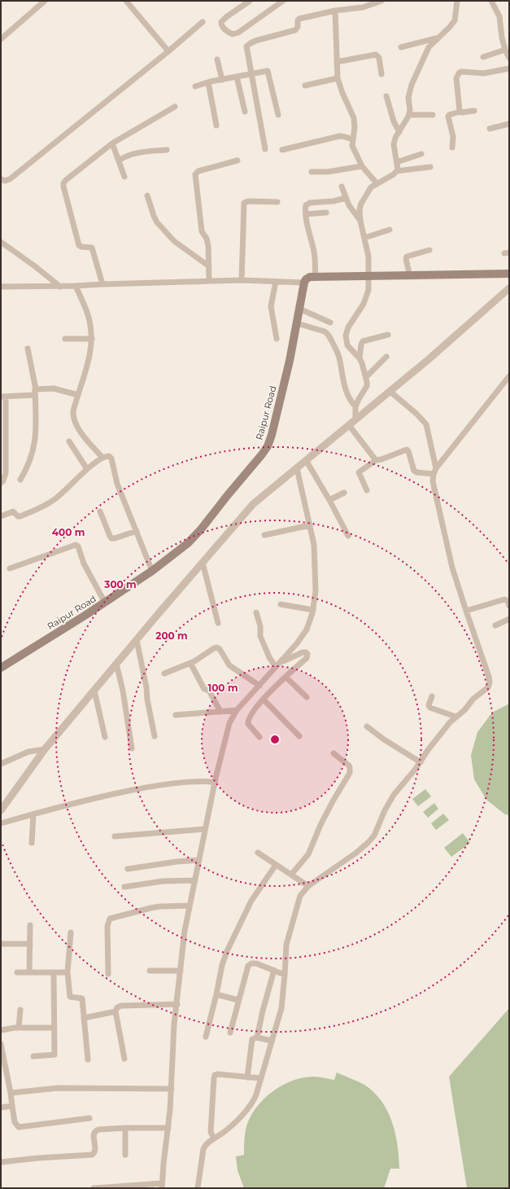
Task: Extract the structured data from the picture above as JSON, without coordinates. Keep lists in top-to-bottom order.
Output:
{
  "streets": {
    "main road": ["Raipur Road"]
  },
  "rings": [
    "400 m",
    "300 m",
    "200 m",
    "100 m"
  ]
}
